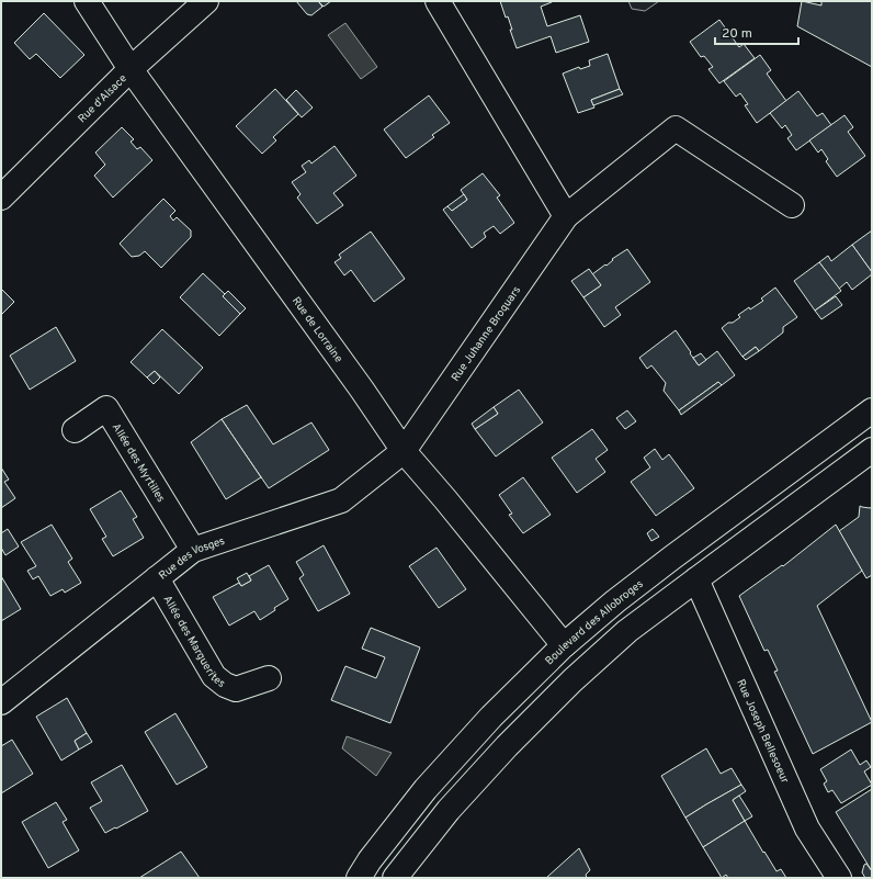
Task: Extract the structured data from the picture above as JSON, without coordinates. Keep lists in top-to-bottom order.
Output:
{
  "streets": {
    "street": [
      "Rue d'Alsace",
      "Rue de Lorraine",
      "Rue Juhanne Broquars",
      "Allée des Myrtilles",
      "Rue des Vosges",
      "Boulevard des Allobroges",
      "Allée des Marguerites",
      "Rue Joseph Bellesoeur"
    ]
  },
  "crossings": [
    ["Rue d'Alsace", "Rue de Lorraine"],
    ["Rue de Lorraine", "Rue Juhanne Broquars"],
    ["Rue de Lorraine", "Rue des Vosges"],
    ["Rue de Lorraine", "Boulevard des Allobroges"],
    ["Rue Juhanne Broquars", "Rue des Vosges"],
    ["Allée des Myrtilles", "Rue des Vosges"],
    ["Rue des Vosges", "Allée des Marguerites"]
  ],
  "scale_bar": "20 m"
}
